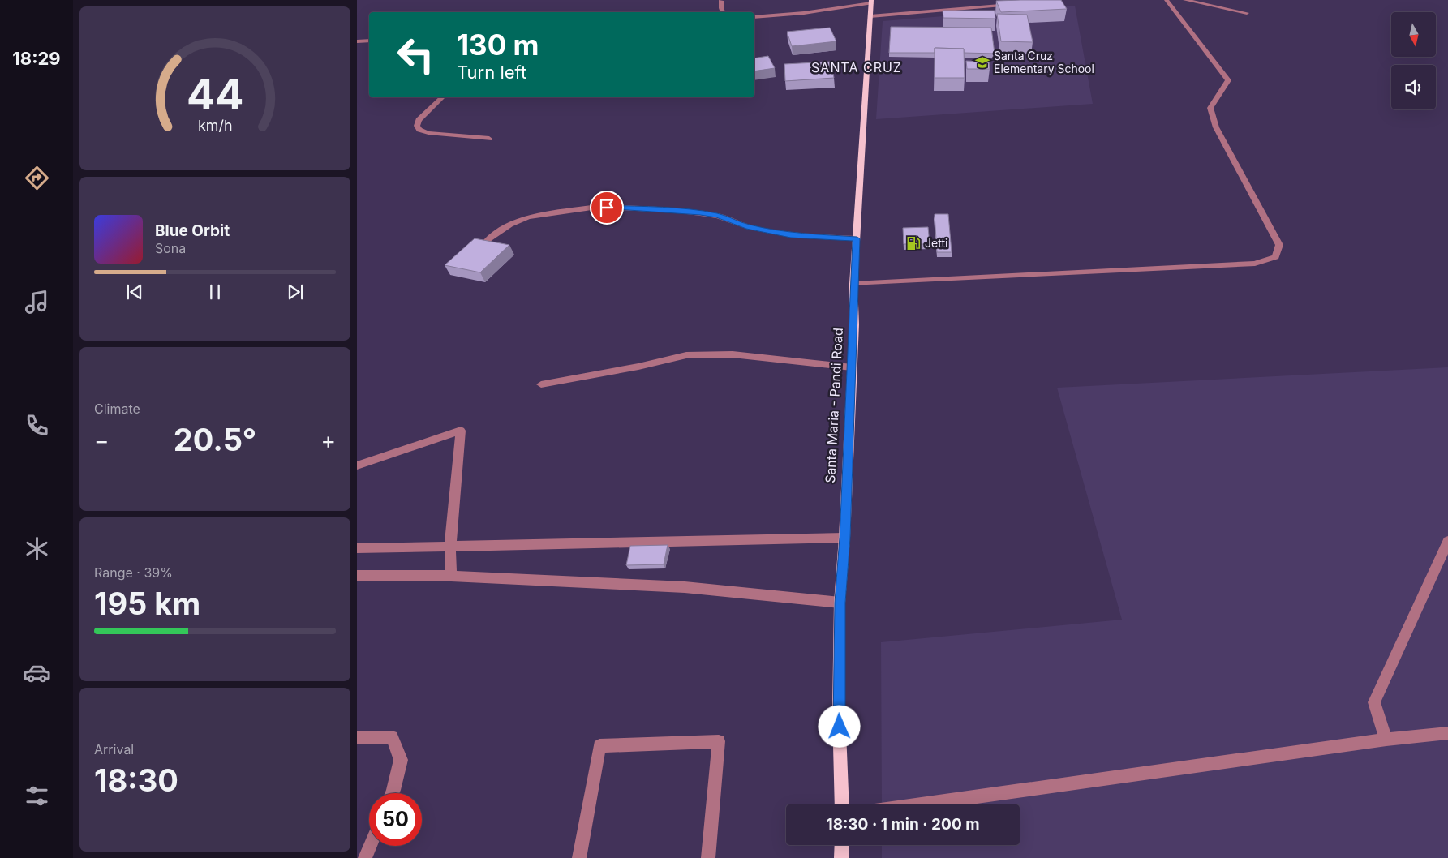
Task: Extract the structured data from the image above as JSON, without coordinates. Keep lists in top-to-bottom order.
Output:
{
  "streets": {
    "main road": ["Santa Maria - Pandi Road"]
  },
  "districts": ["SANTA CRUZ"],
  "places": {
    "school or university": ["Santa Cruz Elementary School"],
    "fuel station": ["Jetti"]
  },
  "north": "bottom",
  "page": {
    "tabs": "18:29",
    "turn": ["130 m", "Turn left"],
    "song": ["Blue Orbit", "Sona"],
    "tile": [
      "Climate",
      ["Range · 39%", "195 km"],
      ["Arrival", "18:30"]
    ],
    "heat": ["−", "20.5°", "+"],
    "limit": "50",
    "trip": "18:30 · 1 min · 200 m",
    "gauge": ["44", "km/h"]
  }
}
